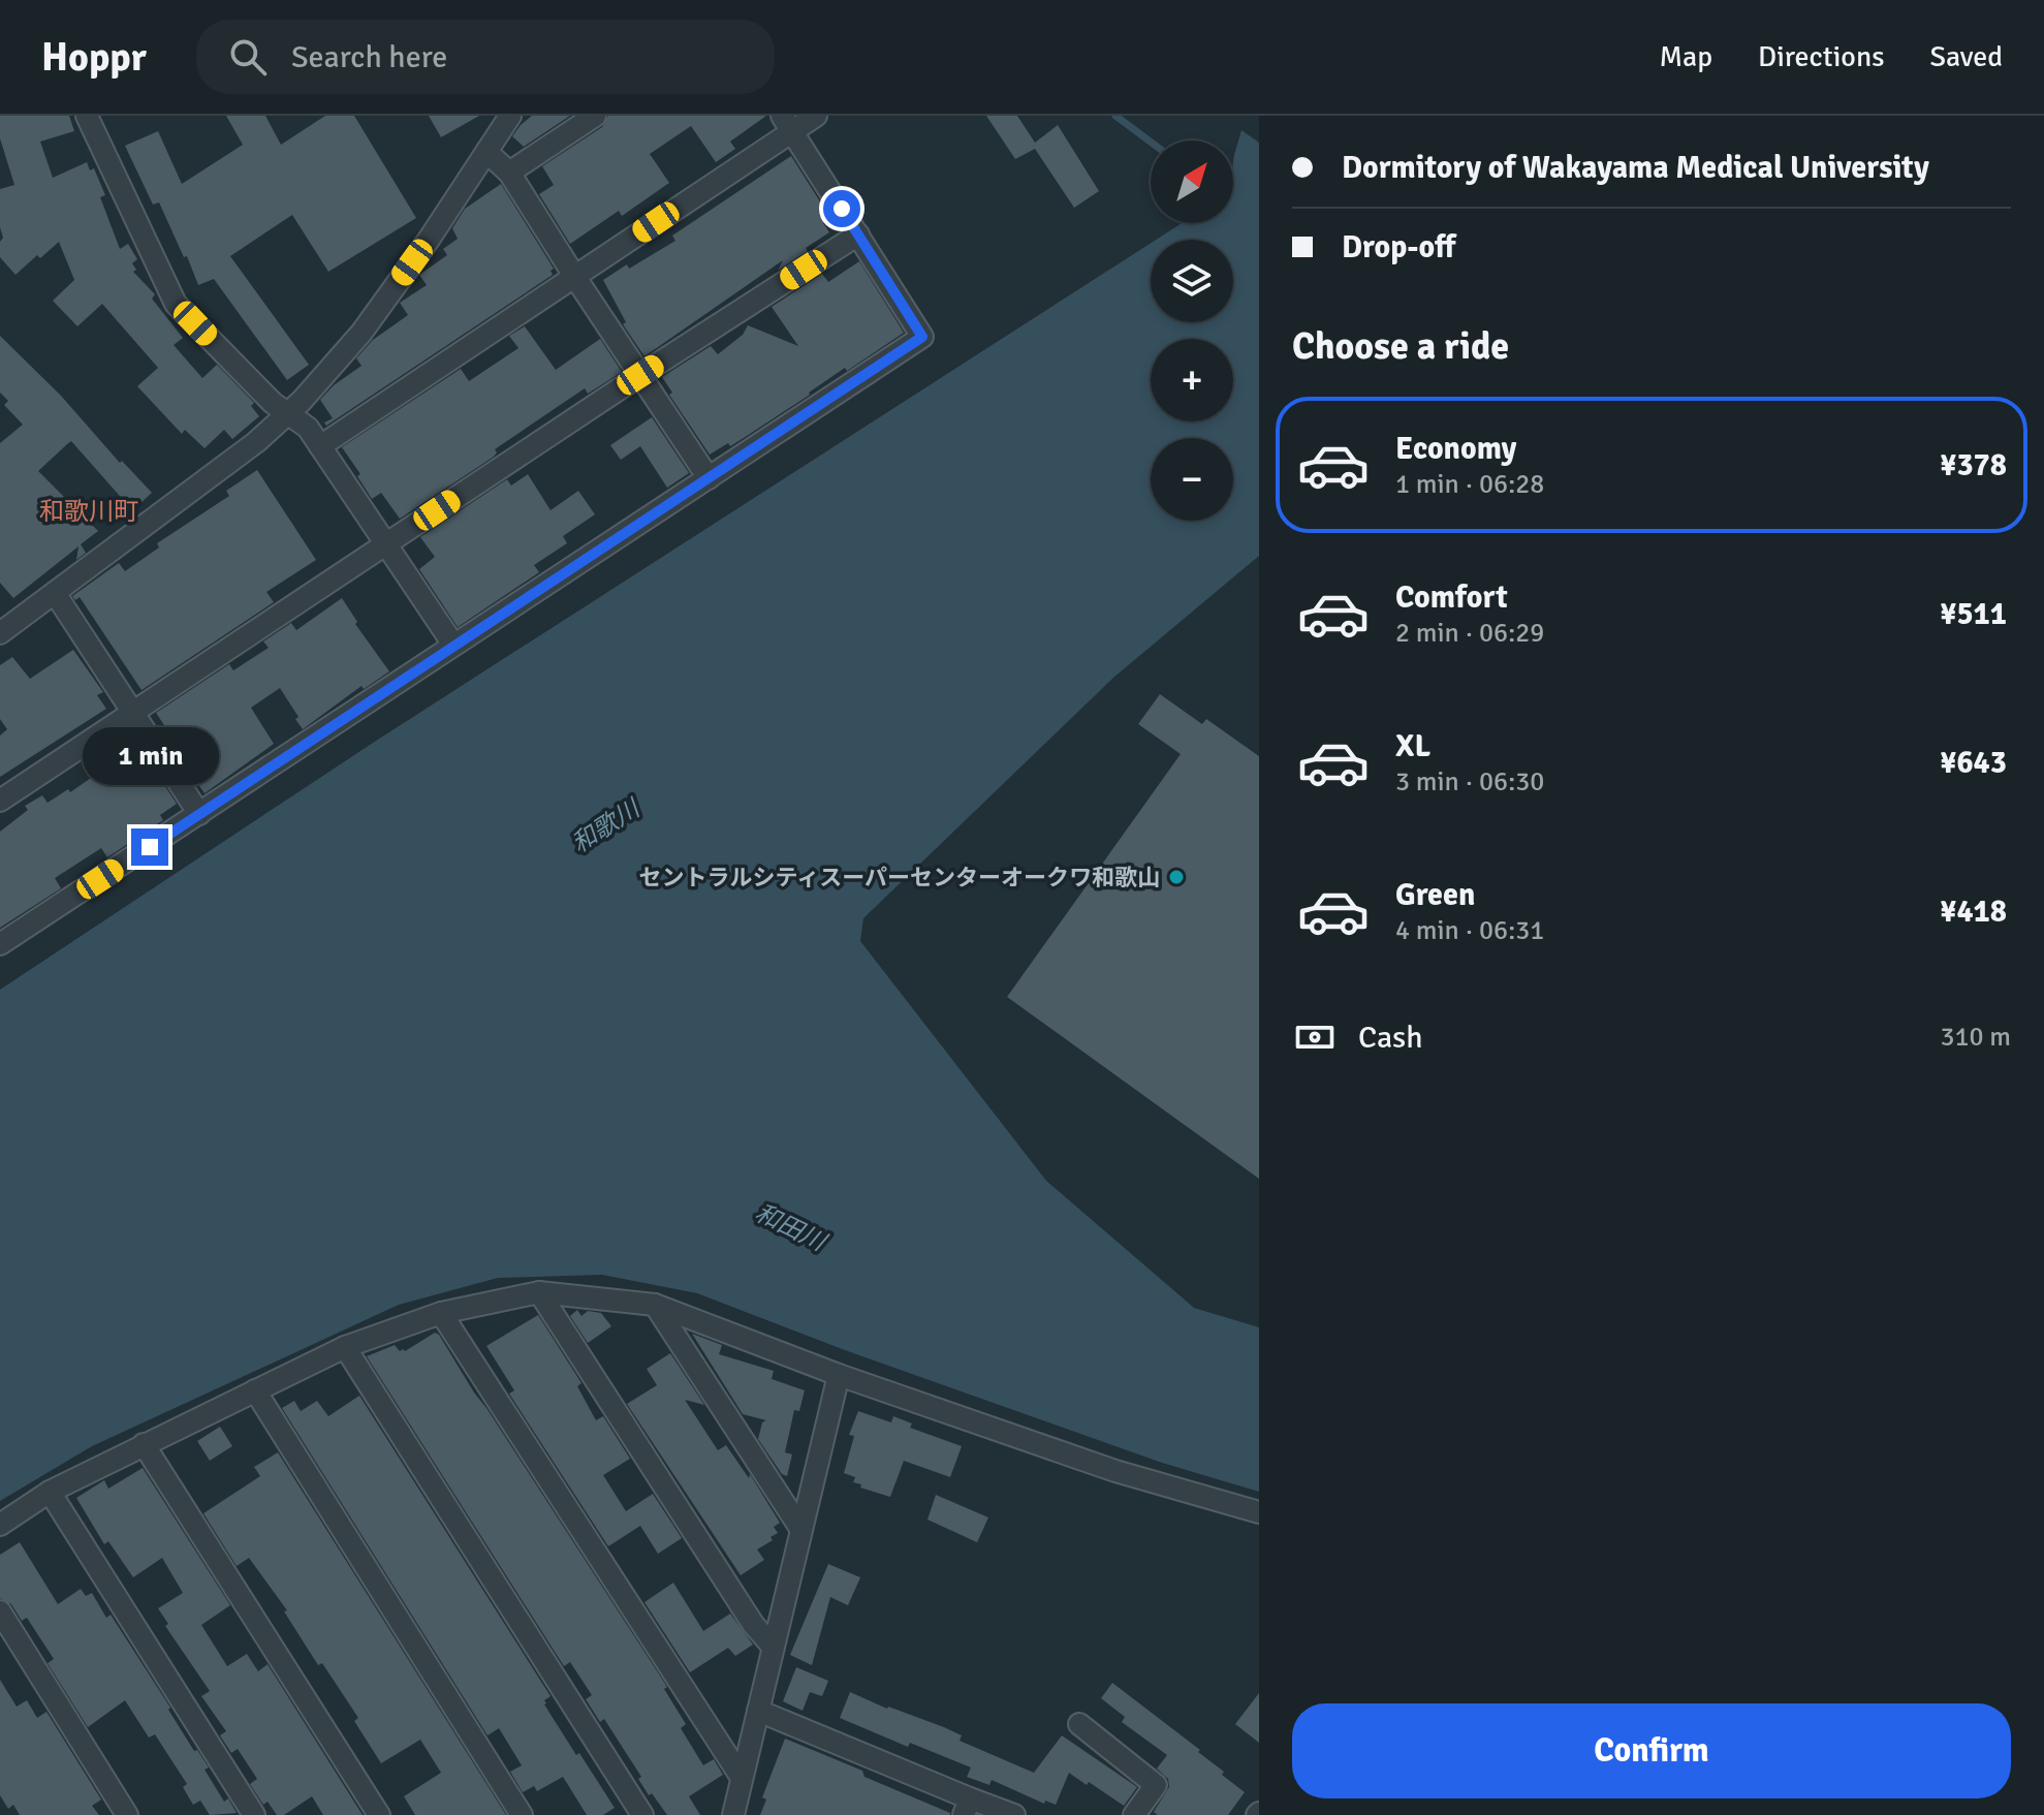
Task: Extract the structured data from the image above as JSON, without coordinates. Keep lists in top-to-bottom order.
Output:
{
  "districts": ["和歌川町"],
  "water": ["和歌川", "和田川"],
  "places": ["セントラルシティスーパーセンターオークワ和歌山"],
  "north": "top right",
  "page": {
    "header": "Hoppr",
    "search": "Search here",
    "nav": ["Map", "Directions", "Saved"],
    "banner": ["Dormitory of Wakayama Medical University", "Drop-off"],
    "map_buttons": ["+", "−"],
    "heading": "Choose a ride",
    "list": [
      {
        "name": "Economy",
        "note": "1 min · 06:28",
        "value": "¥378"
      },
      {
        "name": "Comfort",
        "note": "2 min · 06:29",
        "value": "¥511"
      },
      {
        "name": "XL",
        "note": "3 min · 06:30",
        "value": "¥643"
      },
      {
        "name": "Green",
        "note": "4 min · 06:31",
        "value": "¥418"
      }
    ],
    "bubble": "1 min",
    "pay": ["Cash", "310 m"],
    "buttons": "Confirm"
  }
}
